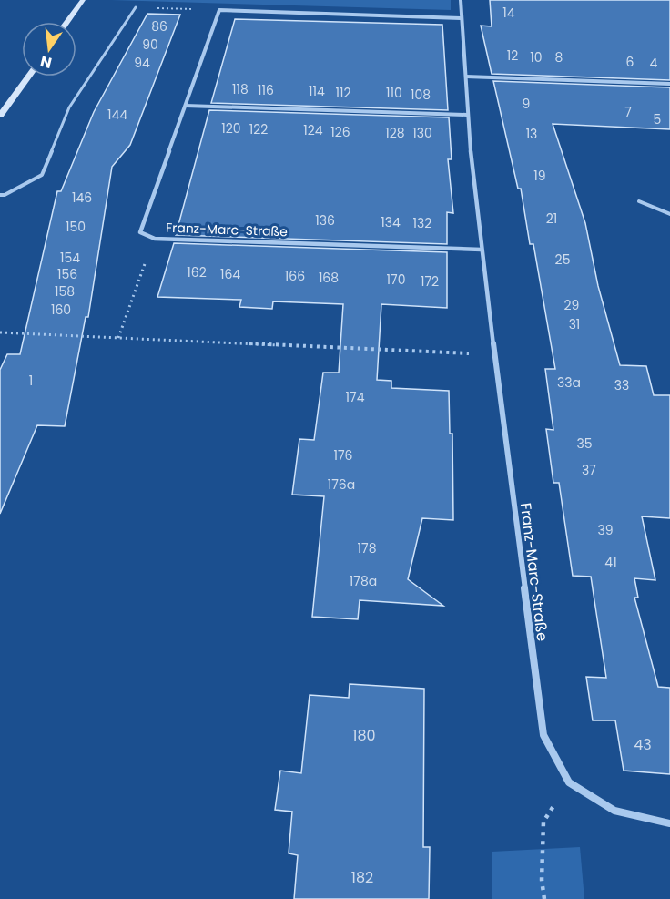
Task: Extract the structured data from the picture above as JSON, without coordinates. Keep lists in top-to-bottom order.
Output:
{
  "streets": {
    "street": ["Franz-Marc-Straße"]
  },
  "house_numbers": [
    "14",
    "86",
    "90",
    "12",
    "10",
    "8",
    "6",
    "94",
    "4",
    "118",
    "116",
    "114",
    "112",
    "110",
    "108",
    "9",
    "7",
    "144",
    "5",
    "120",
    "122",
    "124",
    "126",
    "128",
    "130",
    "13",
    "19",
    "146",
    "21",
    "136",
    "134",
    "132",
    "150",
    "154",
    "25",
    "162",
    "156",
    "164",
    "166",
    "168",
    "170",
    "172",
    "158",
    "29",
    "160",
    "31",
    "1",
    "33a",
    "33",
    "174",
    "35",
    "176",
    "37",
    "176a",
    "39",
    "178",
    "41",
    "178a",
    "180",
    "43",
    "182"
  ],
  "north": "bottom"
}
